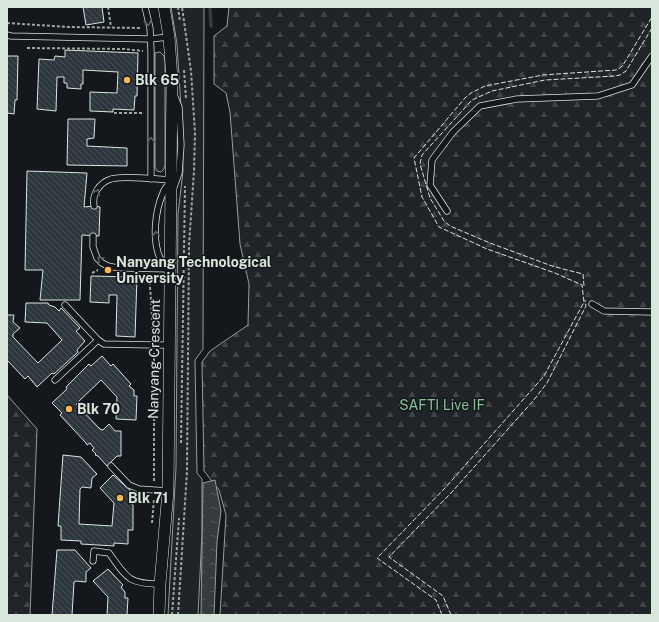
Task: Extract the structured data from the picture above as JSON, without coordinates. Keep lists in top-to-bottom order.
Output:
{
  "streets": {
    "street": ["Nanyang Crescent"]
  },
  "parks": ["SAFTI Live IF"],
  "places": [
    "Blk 65",
    "Nanyang Technological University",
    "Blk 70",
    "Blk 71"
  ]
}
